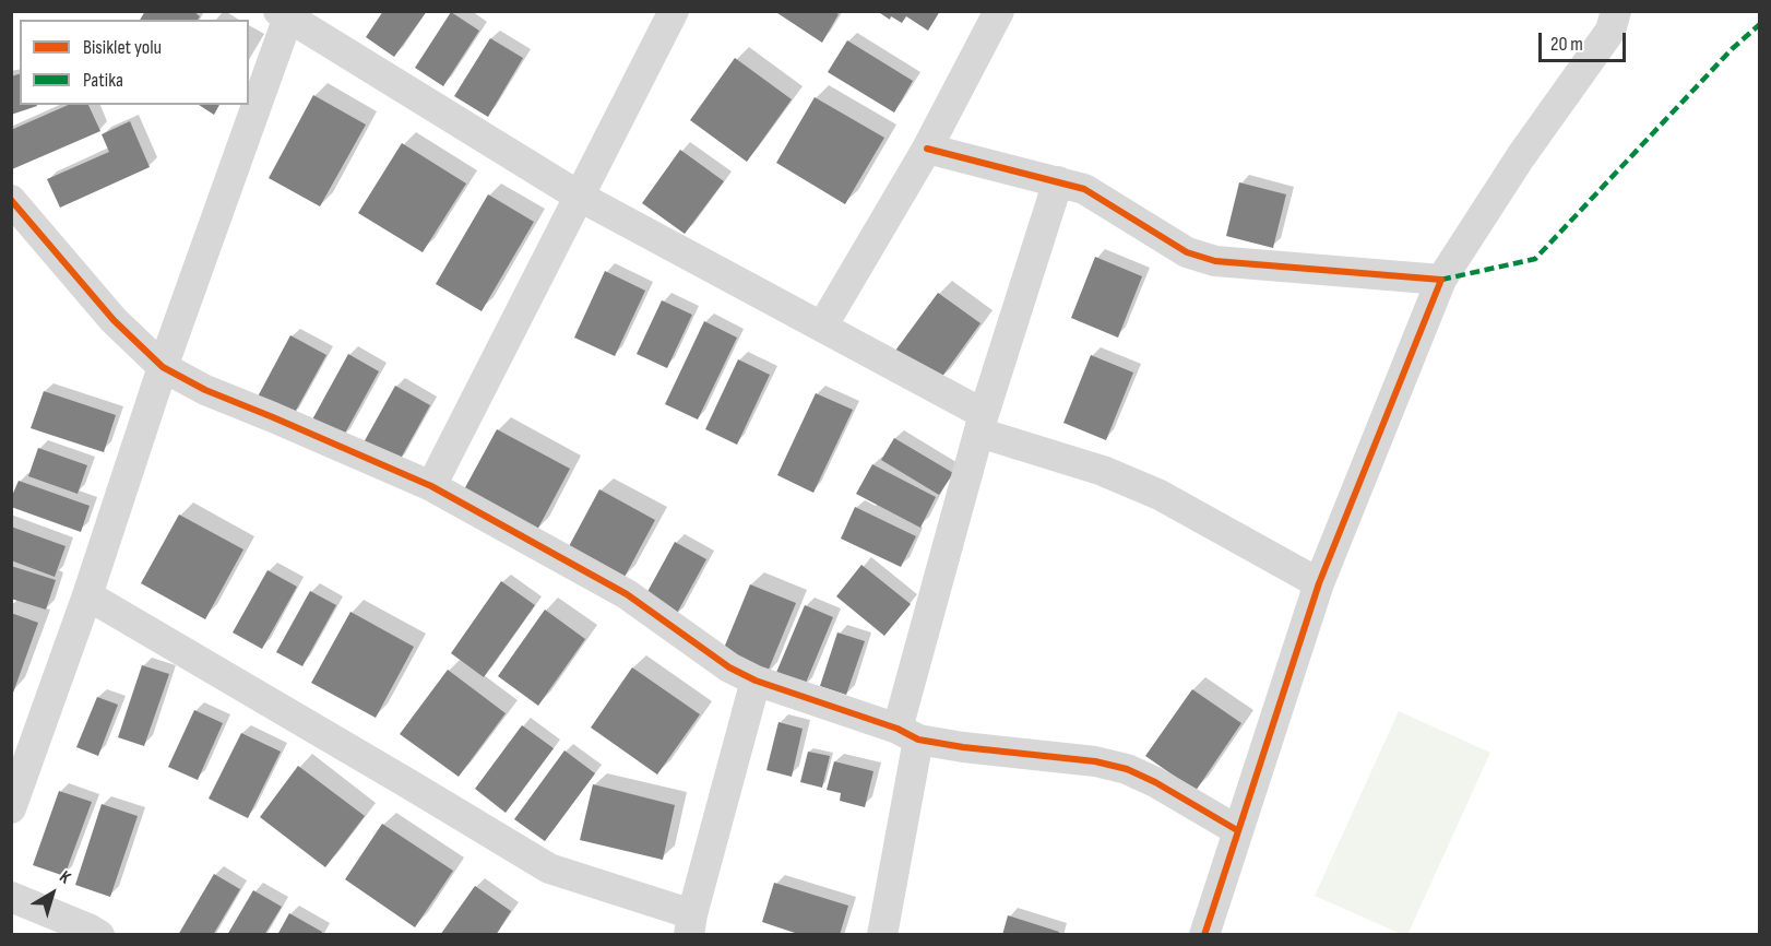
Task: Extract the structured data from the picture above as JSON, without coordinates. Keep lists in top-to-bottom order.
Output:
{
  "legend": ["Bisiklet yolu", "Patika"],
  "scale_bar": "20 m",
  "north": "top right"
}
